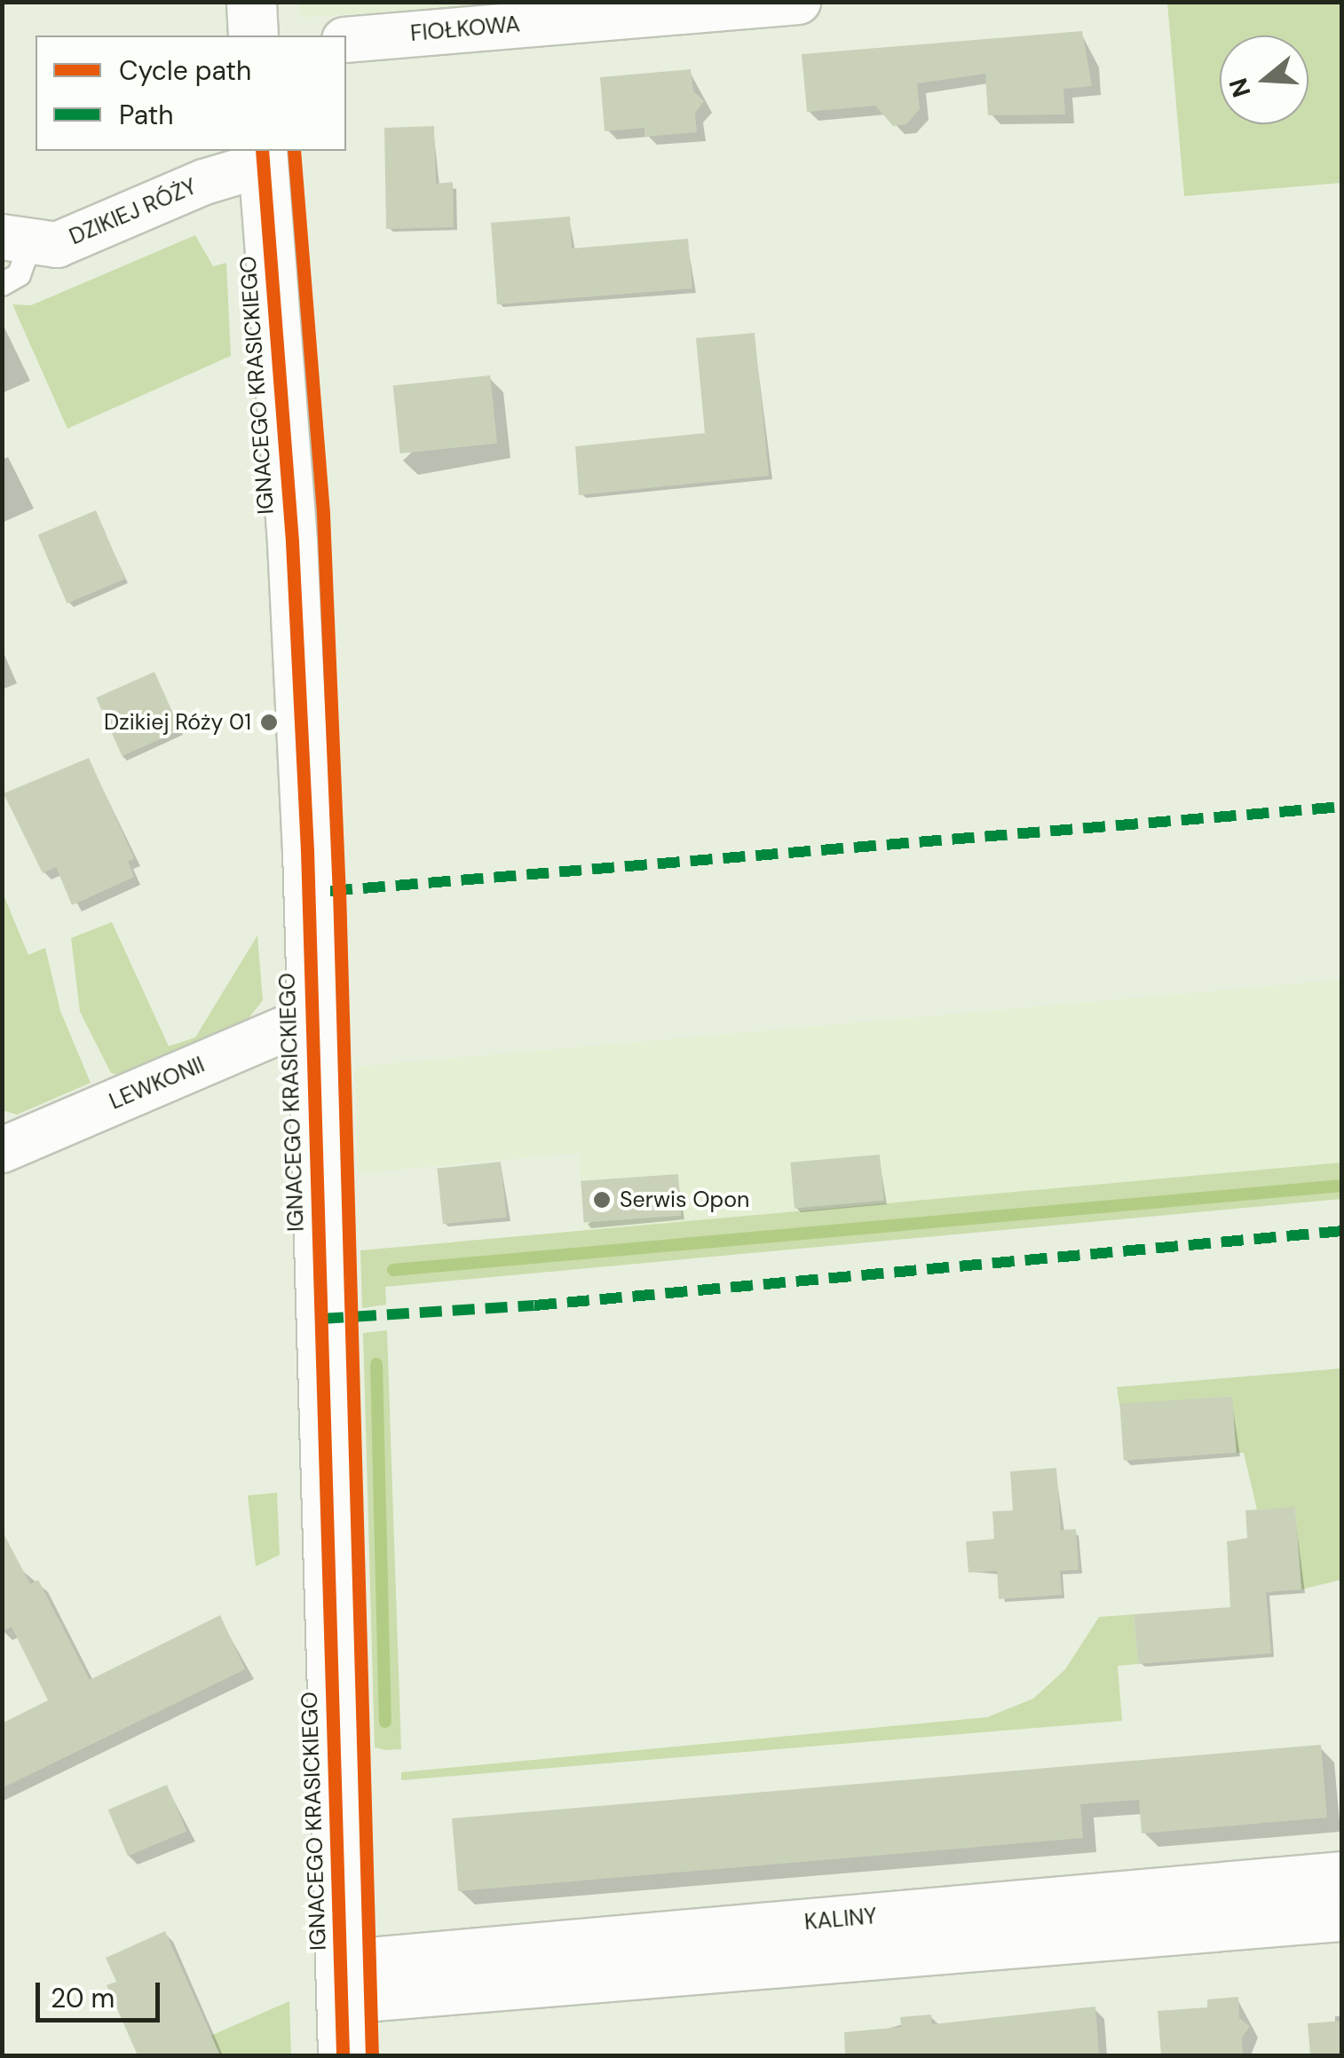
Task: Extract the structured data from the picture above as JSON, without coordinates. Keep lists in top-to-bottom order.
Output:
{
  "streets": {
    "street": [
      "FIOŁKOWA",
      "DZIKIEJ RÓŻY",
      "IGNACEGO KRASICKIEGO",
      "LEWKONII",
      "KALINY"
    ]
  },
  "crossings": [
    ["DZIKIEJ RÓŻY", "IGNACEGO KRASICKIEGO"],
    ["IGNACEGO KRASICKIEGO", "LEWKONII"],
    ["IGNACEGO KRASICKIEGO", "KALINY"]
  ],
  "places": ["Dzikiej Róży 01", "Serwis Opon"],
  "legend": ["Cycle path", "Path"],
  "scale_bar": "20 m",
  "north": "left"
}
